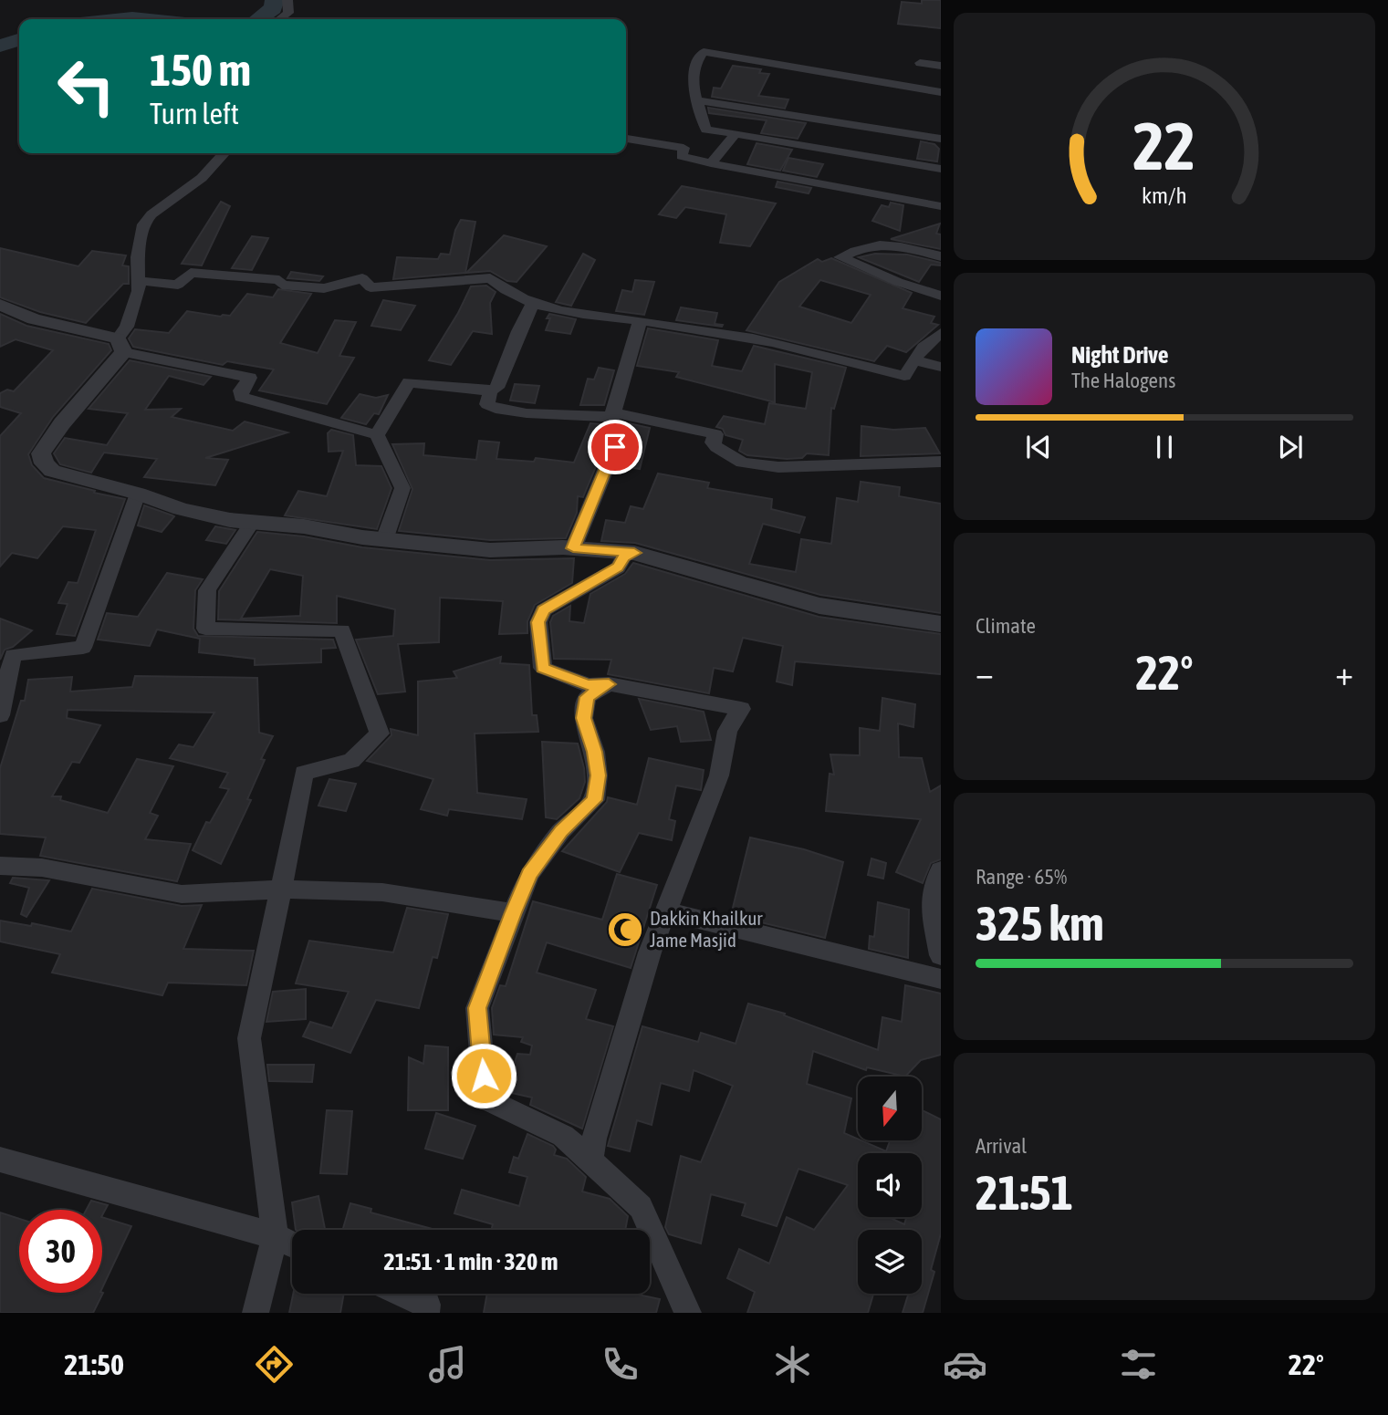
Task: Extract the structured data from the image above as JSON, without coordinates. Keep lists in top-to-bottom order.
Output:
{
  "places": {
    "mosque": ["Dakkin Khailkur Jame Masjid"]
  },
  "north": "bottom",
  "page": {
    "turn": ["150 m", "Turn left"],
    "song": ["Night Drive", "The Halogens"],
    "tile": [
      "Climate",
      ["Range · 65%", "325 km"],
      ["Arrival", "21:51"]
    ],
    "heat": ["−", "22°", "+"],
    "limit": "30",
    "trip": "21:51 · 1 min · 320 m",
    "tabs": ["21:50", "22°"],
    "gauge": ["22", "km/h"]
  }
}
